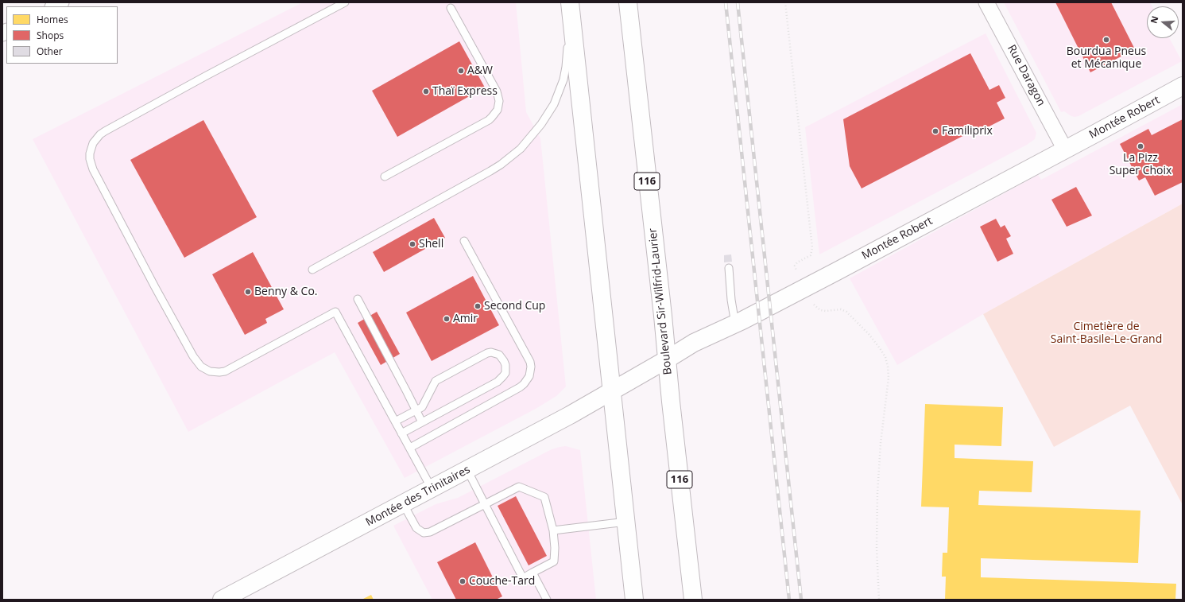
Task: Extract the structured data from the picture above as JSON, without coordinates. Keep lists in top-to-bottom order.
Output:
{
  "streets": {
    "main road": [
      "Montée Robert",
      "116",
      "Boulevard Sir-Wilfrid-Laurier",
      "Montée des Trinitaires"
    ],
    "street": ["Rue Daragon"]
  },
  "crossings": [
    ["Rue Daragon", "Montée Robert"],
    ["Montée Robert", "Boulevard Sir-Wilfrid-Laurier"],
    ["Montée Robert", "Montée des Trinitaires"]
  ],
  "parks": ["Cimetière de Saint-Basile-Le-Grand"],
  "places": [
    "Bourdua Pneus et Mécanique",
    "A&W",
    "Thaï Express",
    "Familiprix",
    "La Pizz Super Choix",
    "Shell",
    "Benny & Co.",
    "Second Cup",
    "Amir",
    "Couche-Tard"
  ],
  "legend": ["Homes", "Shops", "Other"],
  "north": "left"
}
